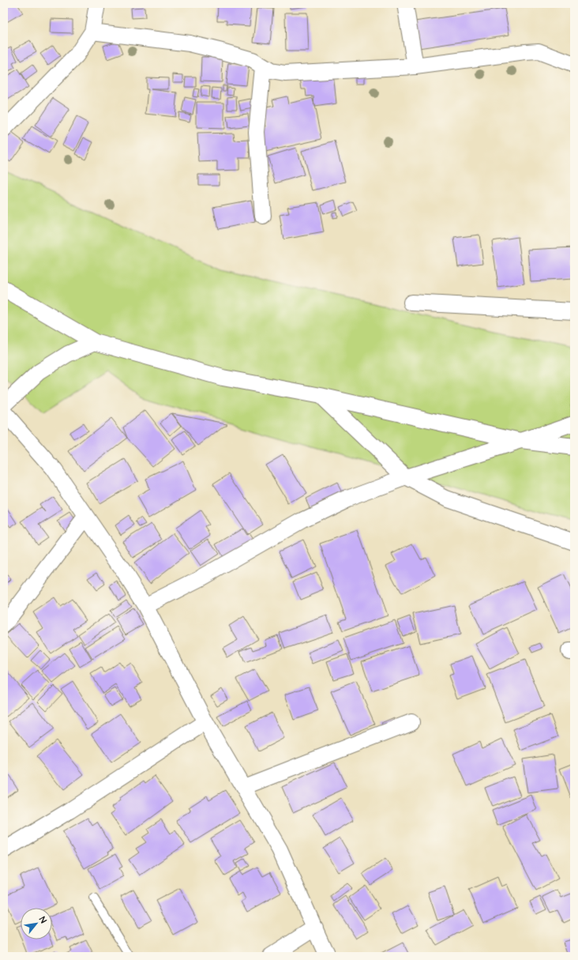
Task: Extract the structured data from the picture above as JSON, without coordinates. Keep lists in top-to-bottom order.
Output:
{
  "north": "top right"
}
